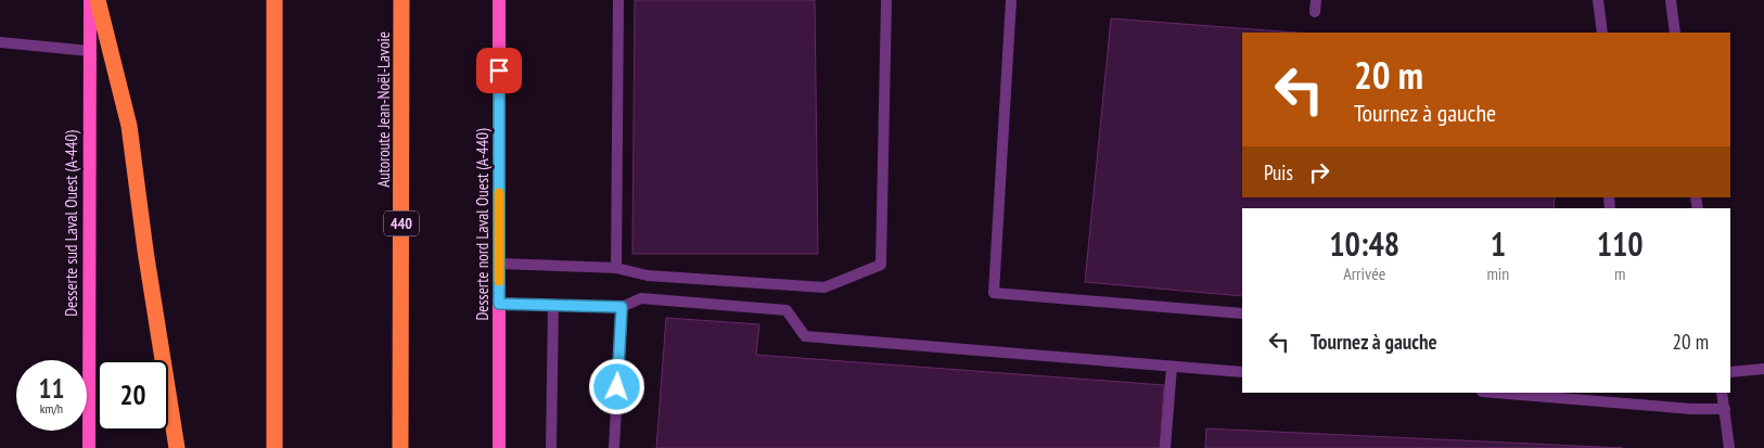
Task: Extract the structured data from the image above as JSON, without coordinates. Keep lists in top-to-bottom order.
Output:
{
  "streets": {
    "highway": ["Autoroute Jean-Noël-Lavoie", "440"],
    "main road": ["Desserte sud Laval Ouest (A-440)", "Desserte nord Laval Ouest (A-440)"]
  },
  "page": {
    "turn": ["20 m", "Tournez à gauche"],
    "then": "Puis",
    "eta": [
      "10:48",
      "Arrivée",
      "1",
      "min",
      "110",
      "m"
    ],
    "list": [
      {
        "name": "Tournez à gauche",
        "value": "20 m"
      }
    ],
    "speed": "11 km/h",
    "limit": "20"
  }
}
